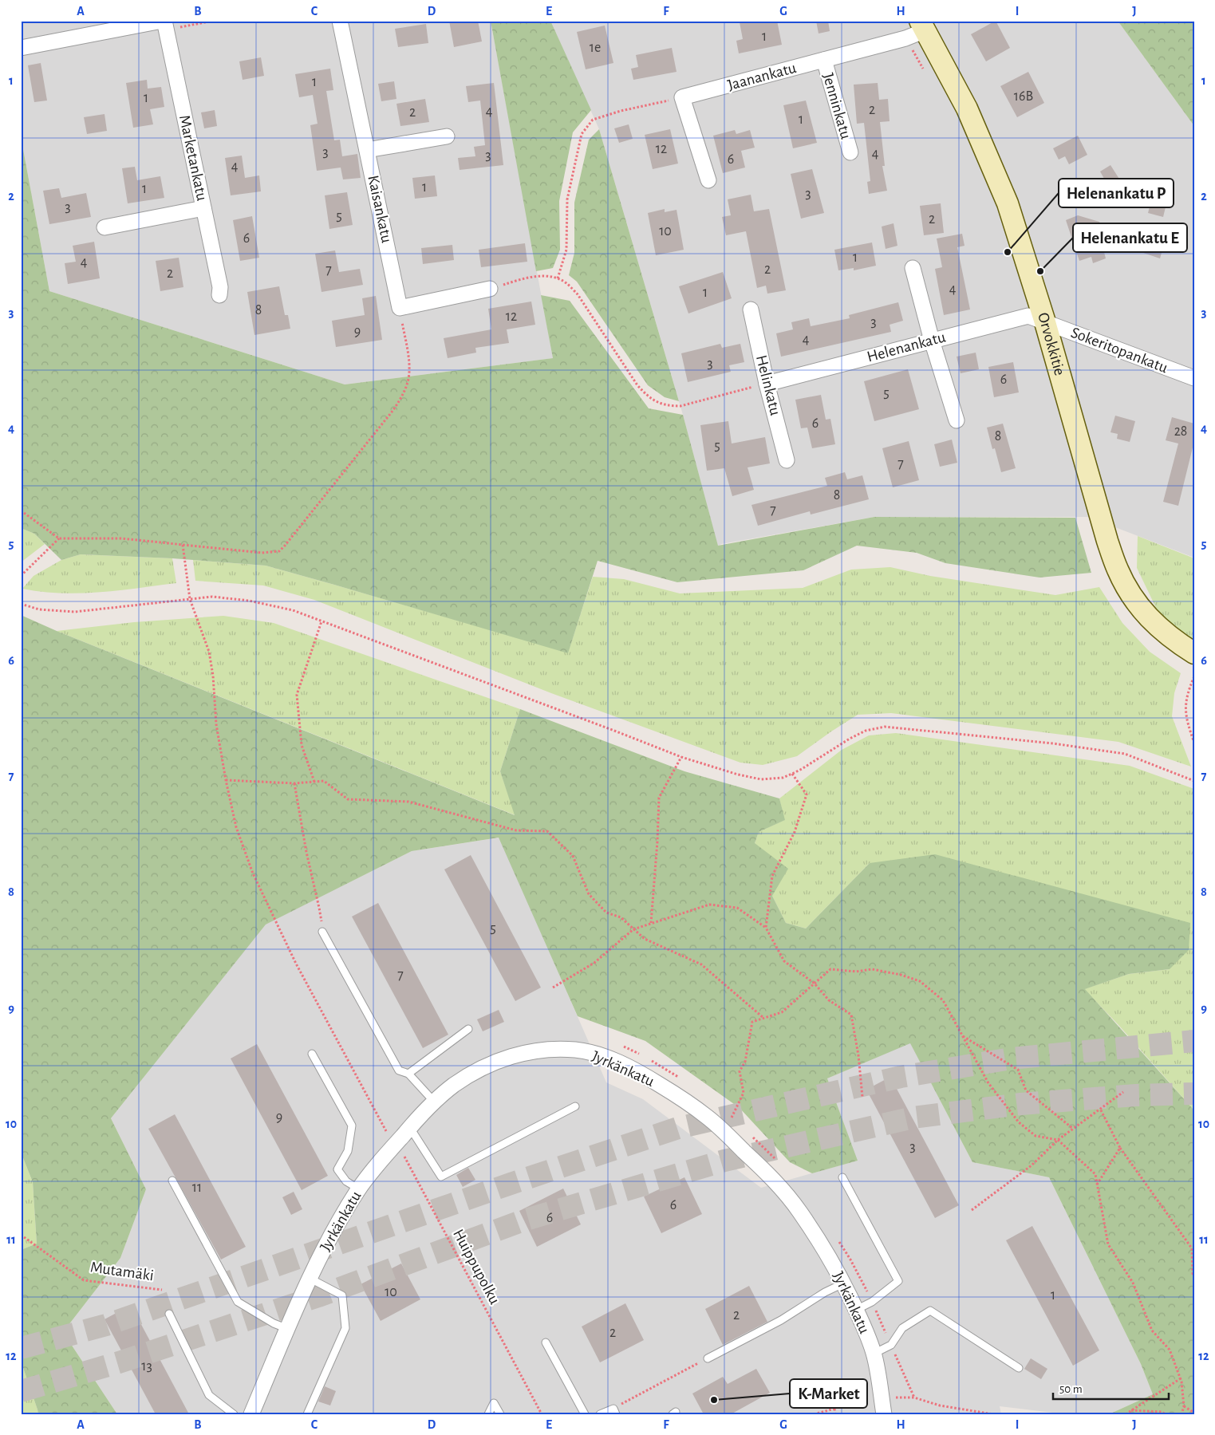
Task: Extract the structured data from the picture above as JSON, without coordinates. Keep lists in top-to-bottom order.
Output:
{
  "streets": {
    "street": [
      "Jaanankatu",
      "Jenninkatu",
      "Marketankatu",
      "Kaisankatu",
      "Orvokkitie",
      "Helenankatu",
      "Sokeritopankatu",
      "Helinkatu",
      "Jyrkänkatu"
    ],
    "path": ["Huippupolku", "Mutamäki"]
  },
  "crossings": [
    ["Jaanankatu", "Jenninkatu"],
    ["Jaanankatu", "Orvokkitie"],
    ["Orvokkitie", "Helenankatu"],
    ["Orvokkitie", "Sokeritopankatu"],
    ["Helenankatu", "Sokeritopankatu"],
    ["Helenankatu", "Helinkatu"],
    ["Jyrkänkatu", "Huippupolku"]
  ],
  "places": ["Helenankatu P", "Helenankatu E", "K-Market"],
  "house_numbers": [
    "1",
    "1e",
    "1",
    "16B",
    "1",
    "2",
    "4",
    "2",
    "1",
    "12",
    "3",
    "4",
    "3",
    "6",
    "4",
    "1",
    "1",
    "3",
    "3",
    "5",
    "2",
    "10",
    "6",
    "1",
    "4",
    "2",
    "7",
    "2",
    "4",
    "1",
    "8",
    "12",
    "3",
    "9",
    "4",
    "3",
    "6",
    "5",
    "6",
    "28",
    "8",
    "5",
    "7",
    "8",
    "7",
    "5",
    "7",
    "9",
    "3",
    "11",
    "6",
    "6",
    "10",
    "1",
    "2",
    "2",
    "13"
  ],
  "scale_bar": "50 m",
  "grid": {
    "columns": [
      "A",
      "B",
      "C",
      "D",
      "E",
      "F",
      "G",
      "H",
      "I",
      "J"
    ],
    "rows": [
      "1",
      "2",
      "3",
      "4",
      "5",
      "6",
      "7",
      "8",
      "9",
      "10",
      "11",
      "12"
    ]
  }
}
